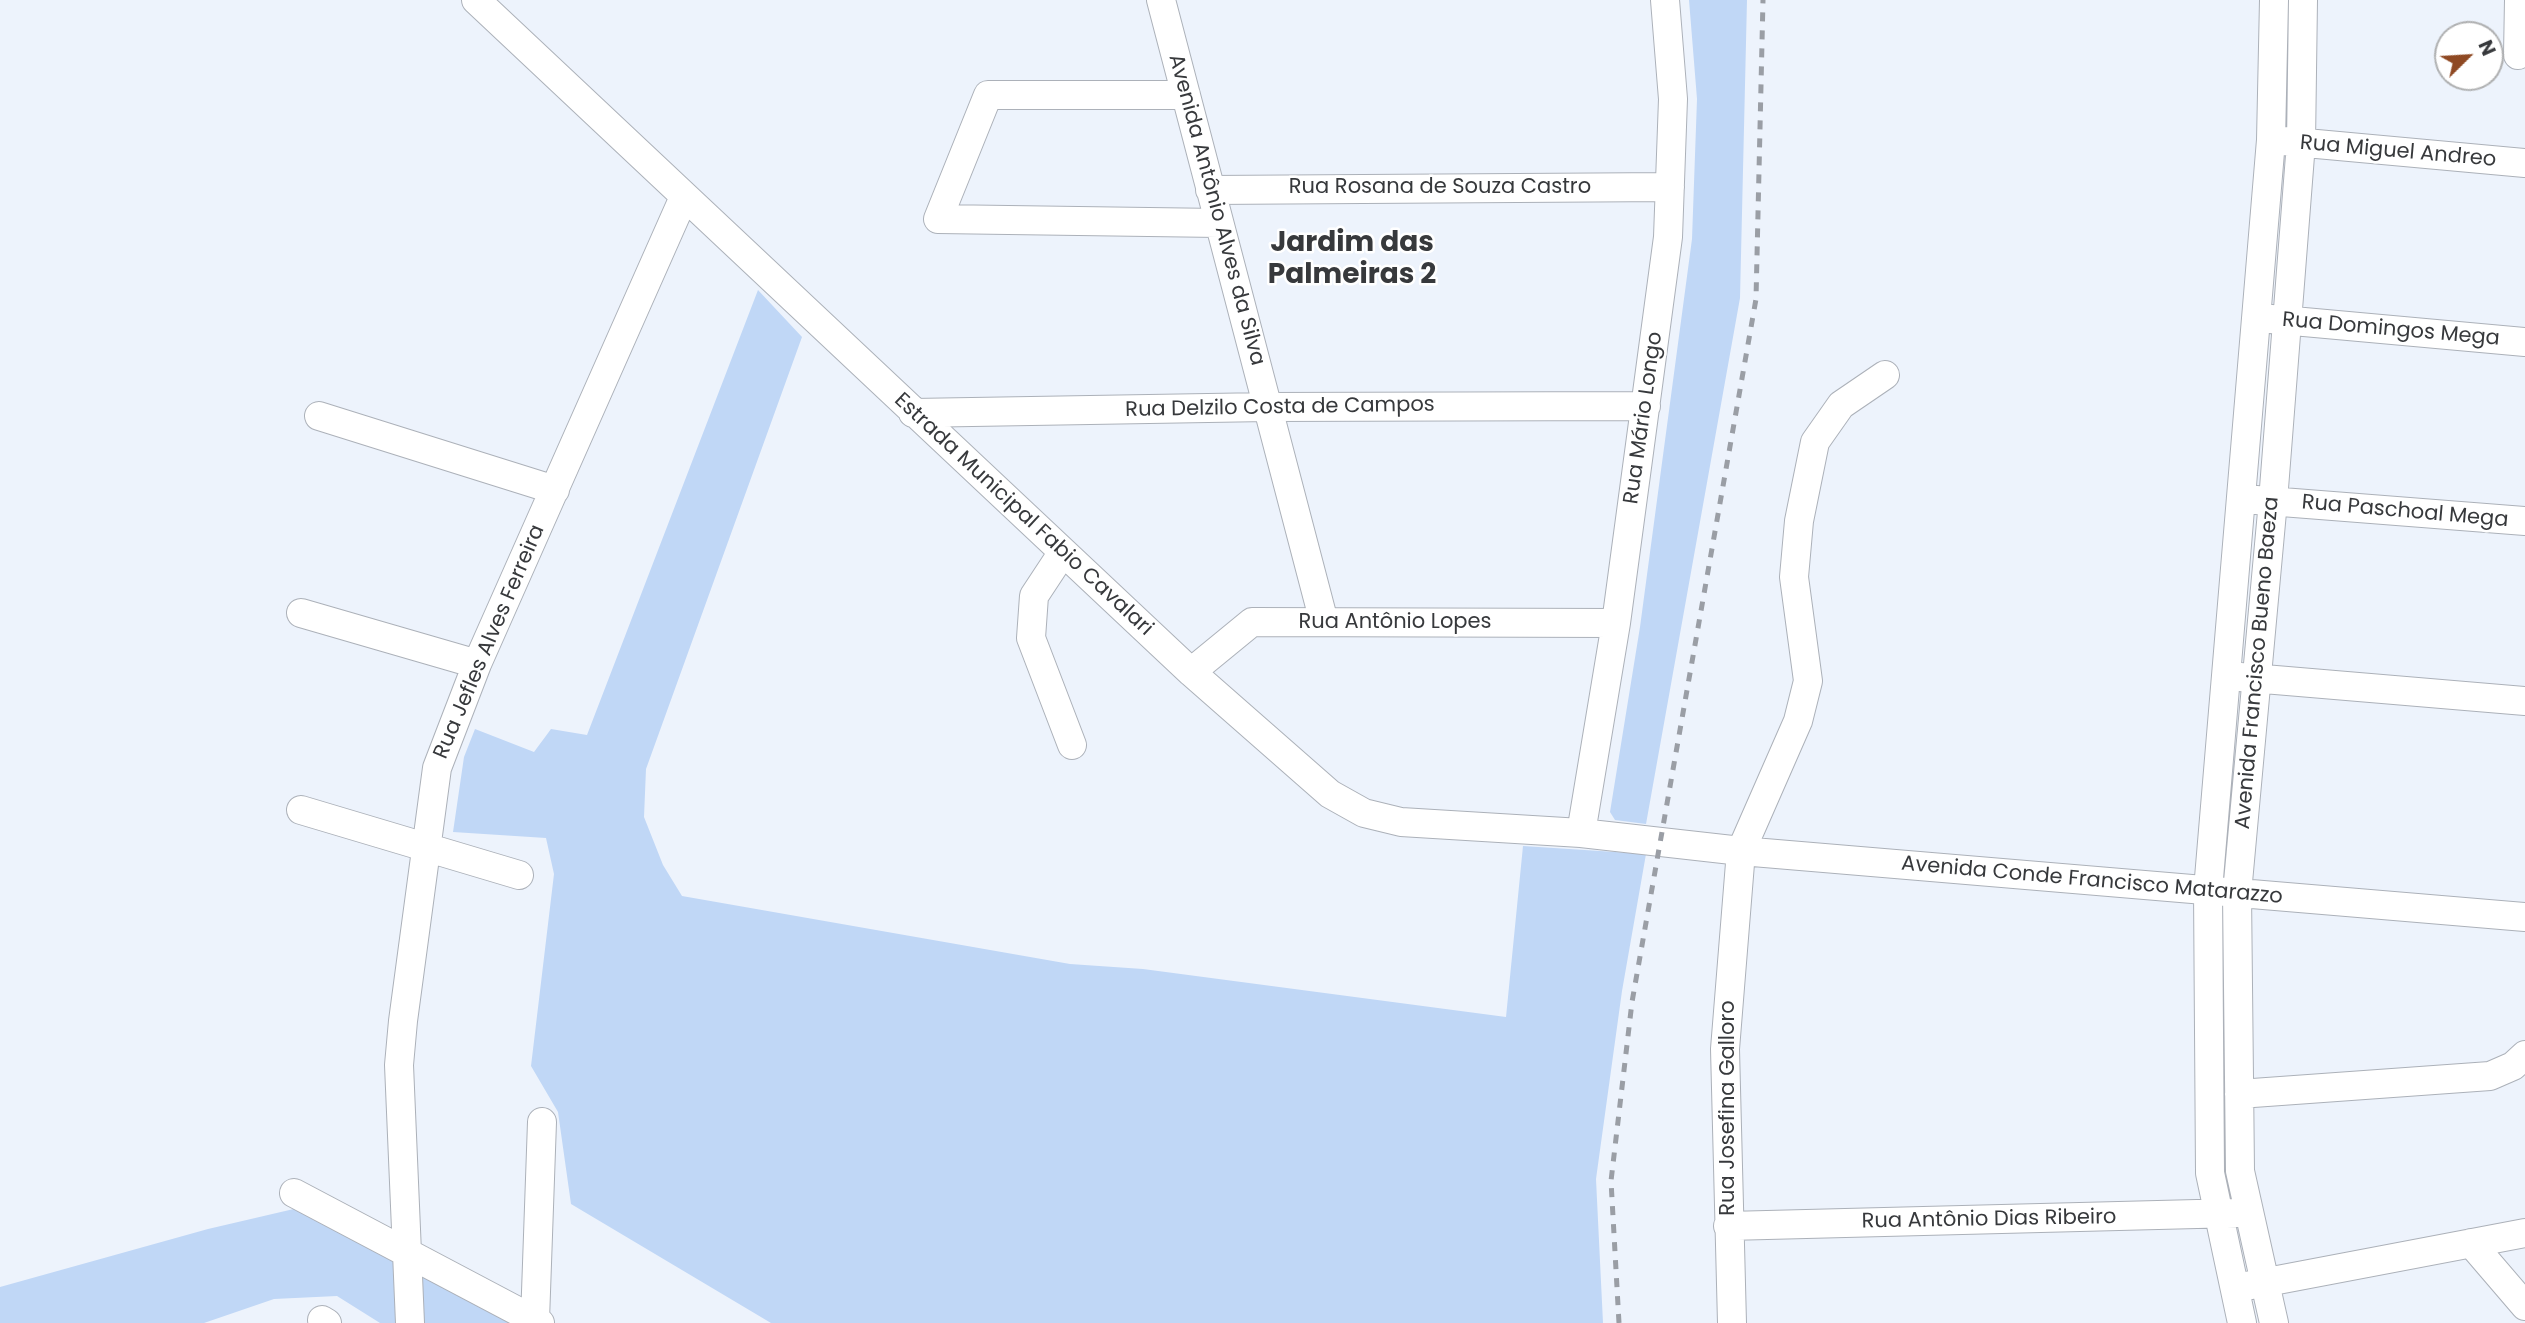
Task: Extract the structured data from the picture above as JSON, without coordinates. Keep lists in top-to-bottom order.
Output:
{
  "streets": {
    "street": [
      "Rua Miguel Andreo",
      "Rua Rosana de Souza Castro",
      "Avenida Antônio Alves da Silva",
      "Rua Domingos Mega",
      "Rua Delzilo Costa de Campos",
      "Rua Mário Longo",
      "Rua Paschoal Mega",
      "Estrada Municipal Fabio Cavalari",
      "Rua Antônio Lopes",
      "Rua Jefles Alves Ferreira",
      "Avenida Francisco Bueno Baeza",
      "Avenida Conde Francisco Matarazzo",
      "Rua Josefina Galloro",
      "Rua Antônio Dias Ribeiro"
    ]
  },
  "crossings": [
    ["Rua Miguel Andreo", "Avenida Francisco Bueno Baeza"],
    ["Rua Rosana de Souza Castro", "Avenida Antônio Alves da Silva"],
    ["Rua Rosana de Souza Castro", "Rua Mário Longo"],
    ["Avenida Antônio Alves da Silva", "Rua Delzilo Costa de Campos"],
    ["Avenida Antônio Alves da Silva", "Rua Antônio Lopes"],
    ["Rua Domingos Mega", "Avenida Francisco Bueno Baeza"],
    ["Rua Delzilo Costa de Campos", "Rua Mário Longo"],
    ["Rua Delzilo Costa de Campos", "Estrada Municipal Fabio Cavalari"],
    ["Rua Mário Longo", "Estrada Municipal Fabio Cavalari"],
    ["Rua Mário Longo", "Rua Antônio Lopes"],
    ["Rua Paschoal Mega", "Avenida Francisco Bueno Baeza"],
    ["Estrada Municipal Fabio Cavalari", "Rua Antônio Lopes"],
    ["Estrada Municipal Fabio Cavalari", "Rua Jefles Alves Ferreira"],
    ["Estrada Municipal Fabio Cavalari", "Avenida Conde Francisco Matarazzo"],
    ["Avenida Francisco Bueno Baeza", "Avenida Conde Francisco Matarazzo"],
    ["Avenida Francisco Bueno Baeza", "Rua Antônio Dias Ribeiro"],
    ["Avenida Conde Francisco Matarazzo", "Rua Josefina Galloro"],
    ["Rua Josefina Galloro", "Rua Antônio Dias Ribeiro"]
  ],
  "districts": ["Jardim das Palmeiras 2"],
  "north": "top right"
}
